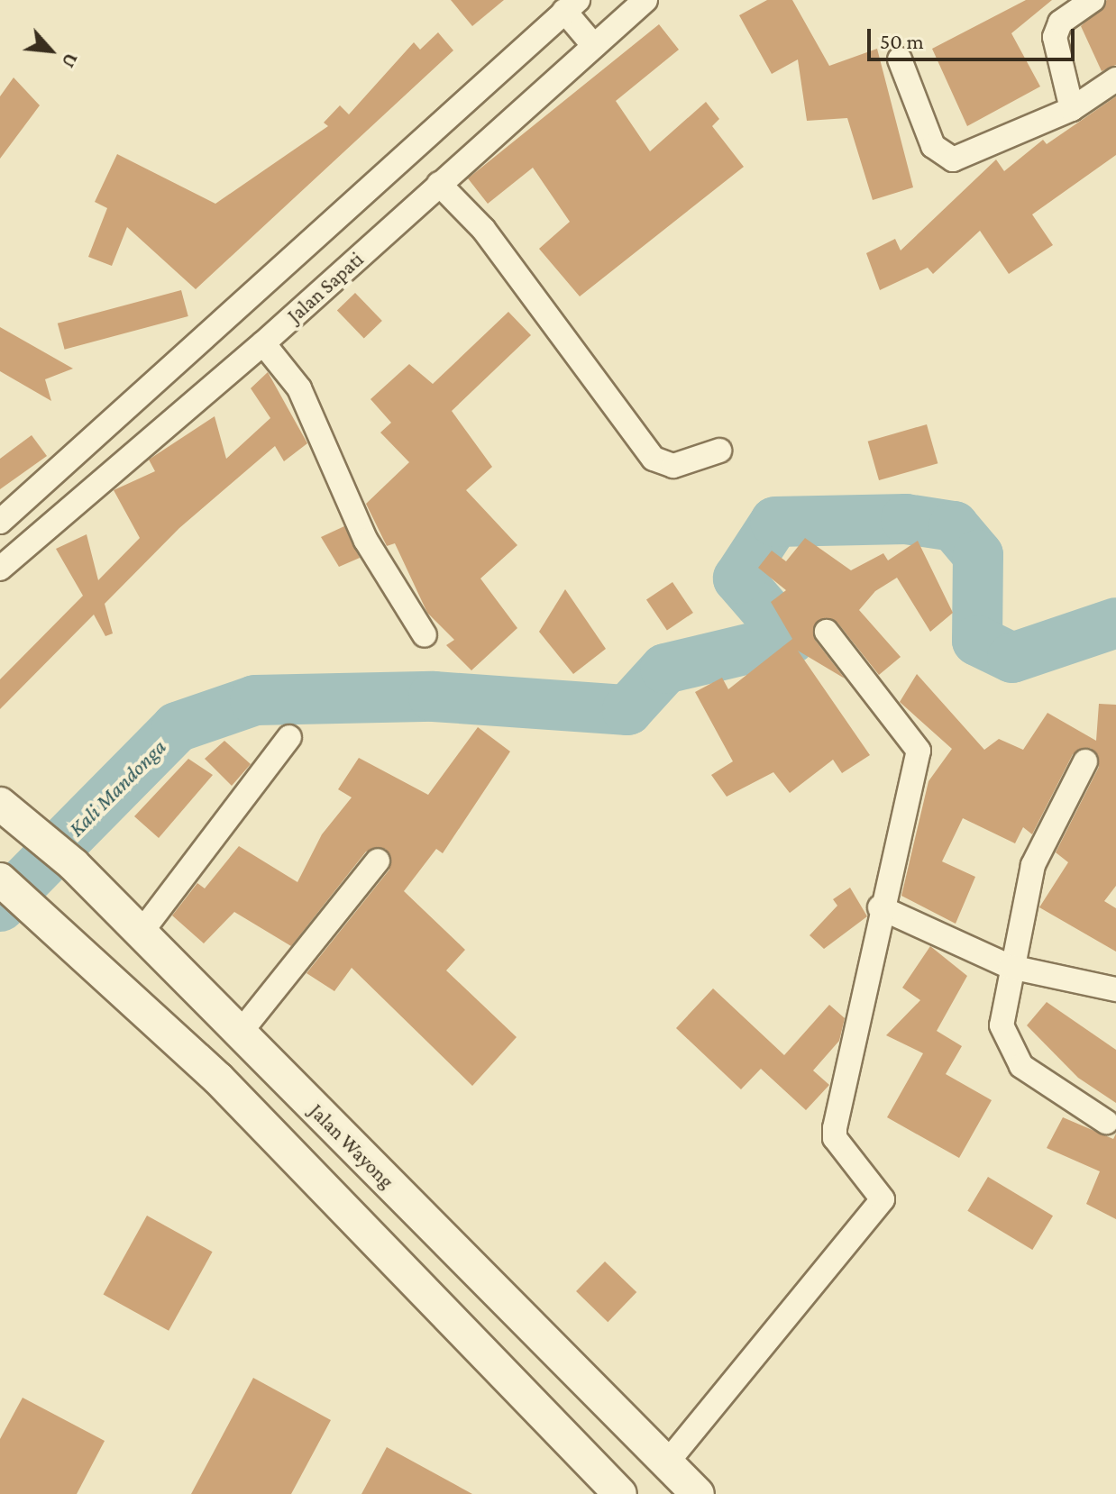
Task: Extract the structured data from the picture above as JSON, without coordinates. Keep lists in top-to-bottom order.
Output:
{
  "streets": {
    "main road": ["Jalan Wayong"],
    "street": ["Jalan Sapati"]
  },
  "water": ["Kali Mandonga"],
  "scale_bar": "50 m",
  "north": "bottom right"
}
